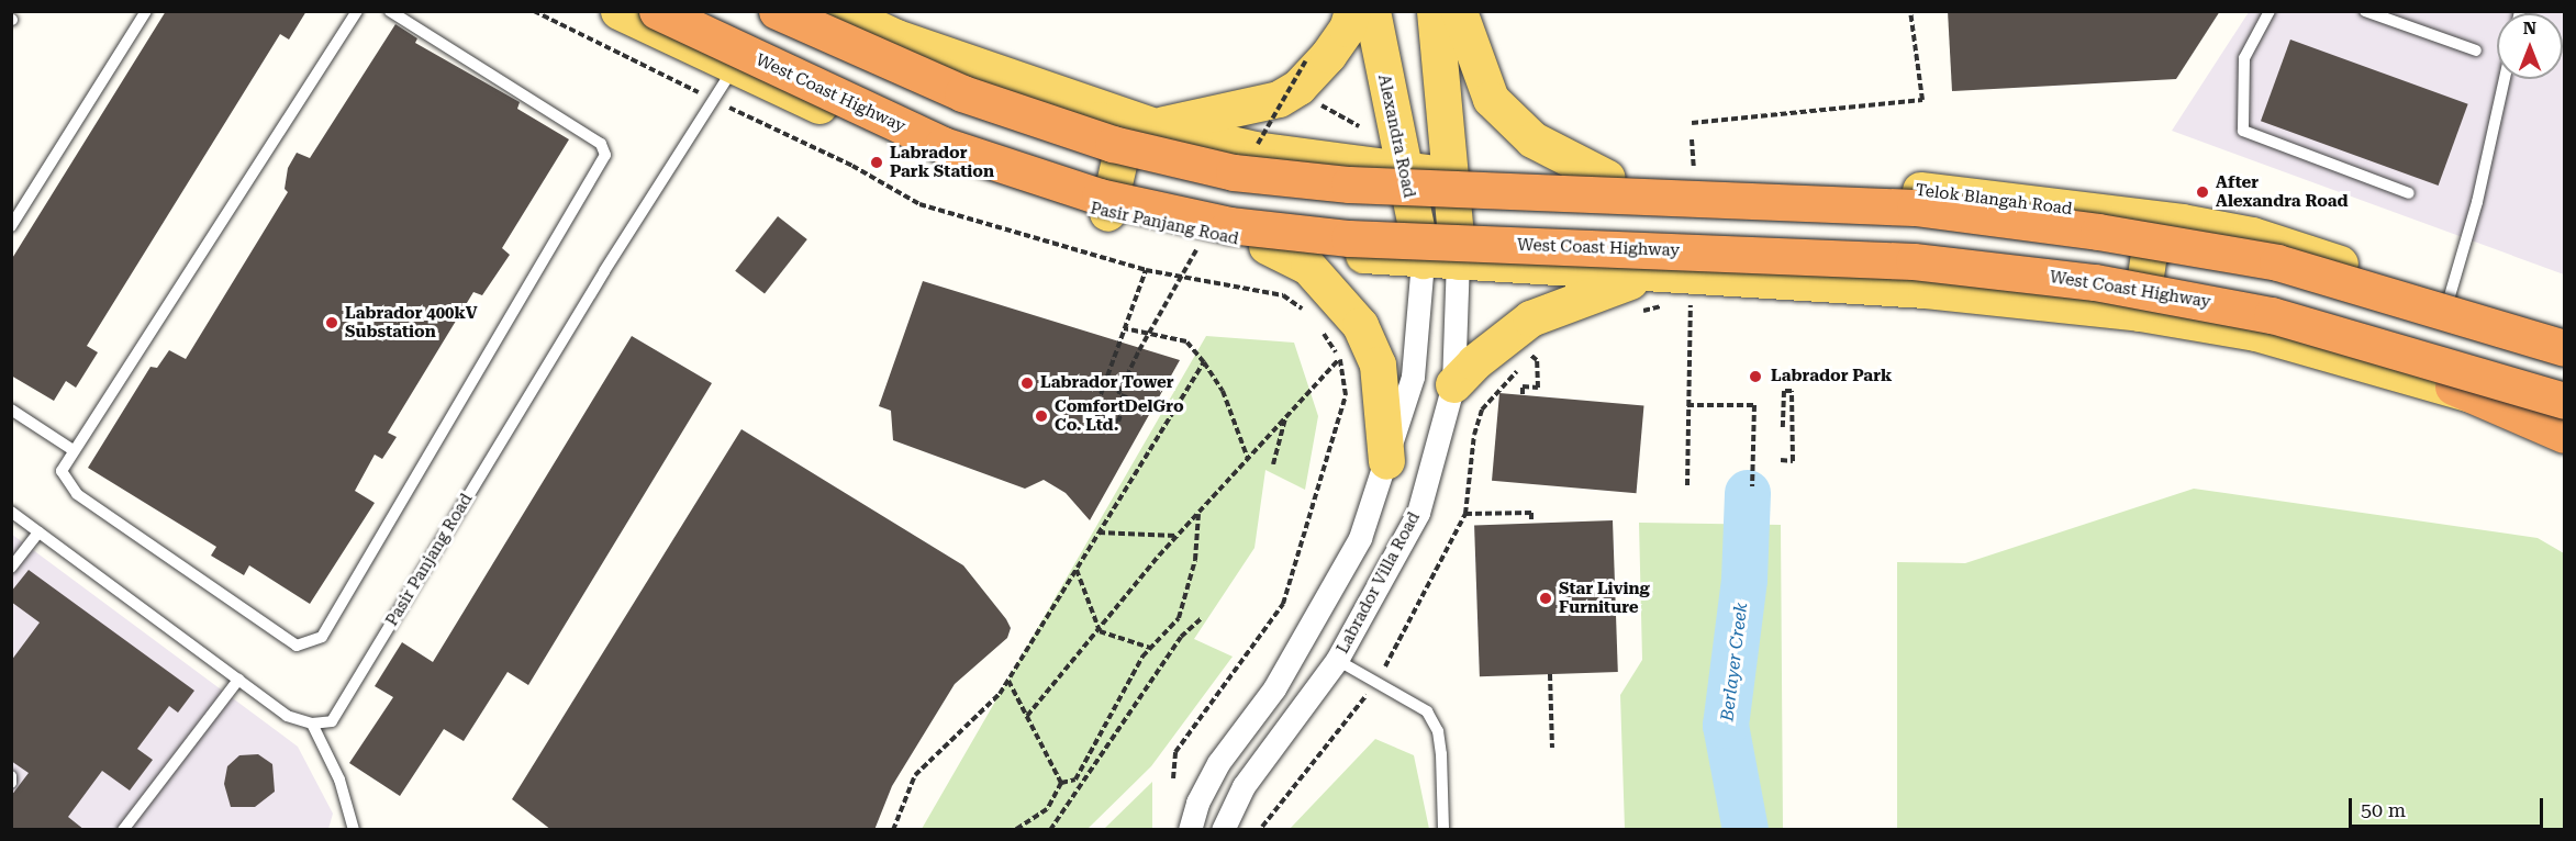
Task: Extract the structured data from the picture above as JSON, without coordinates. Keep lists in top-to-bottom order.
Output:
{
  "streets": {
    "highway": ["West Coast Highway"],
    "main road": ["Alexandra Road", "Telok Blangah Road", "Pasir Panjang Road"],
    "street": ["Labrador Villa Road"]
  },
  "crossings": [
    ["Alexandra Road", "Telok Blangah Road"],
    ["Alexandra Road", "Pasir Panjang Road"]
  ],
  "water": ["Berlayer Creek"],
  "places": [
    "Labrador Park Station",
    "After Alexandra Road",
    "Labrador 400kV Substation",
    "Labrador Park",
    "Labrador Tower",
    "ComfortDelGro Co. Ltd.",
    "Star Living Furniture"
  ],
  "scale_bar": "50 m",
  "north": "top"
}
